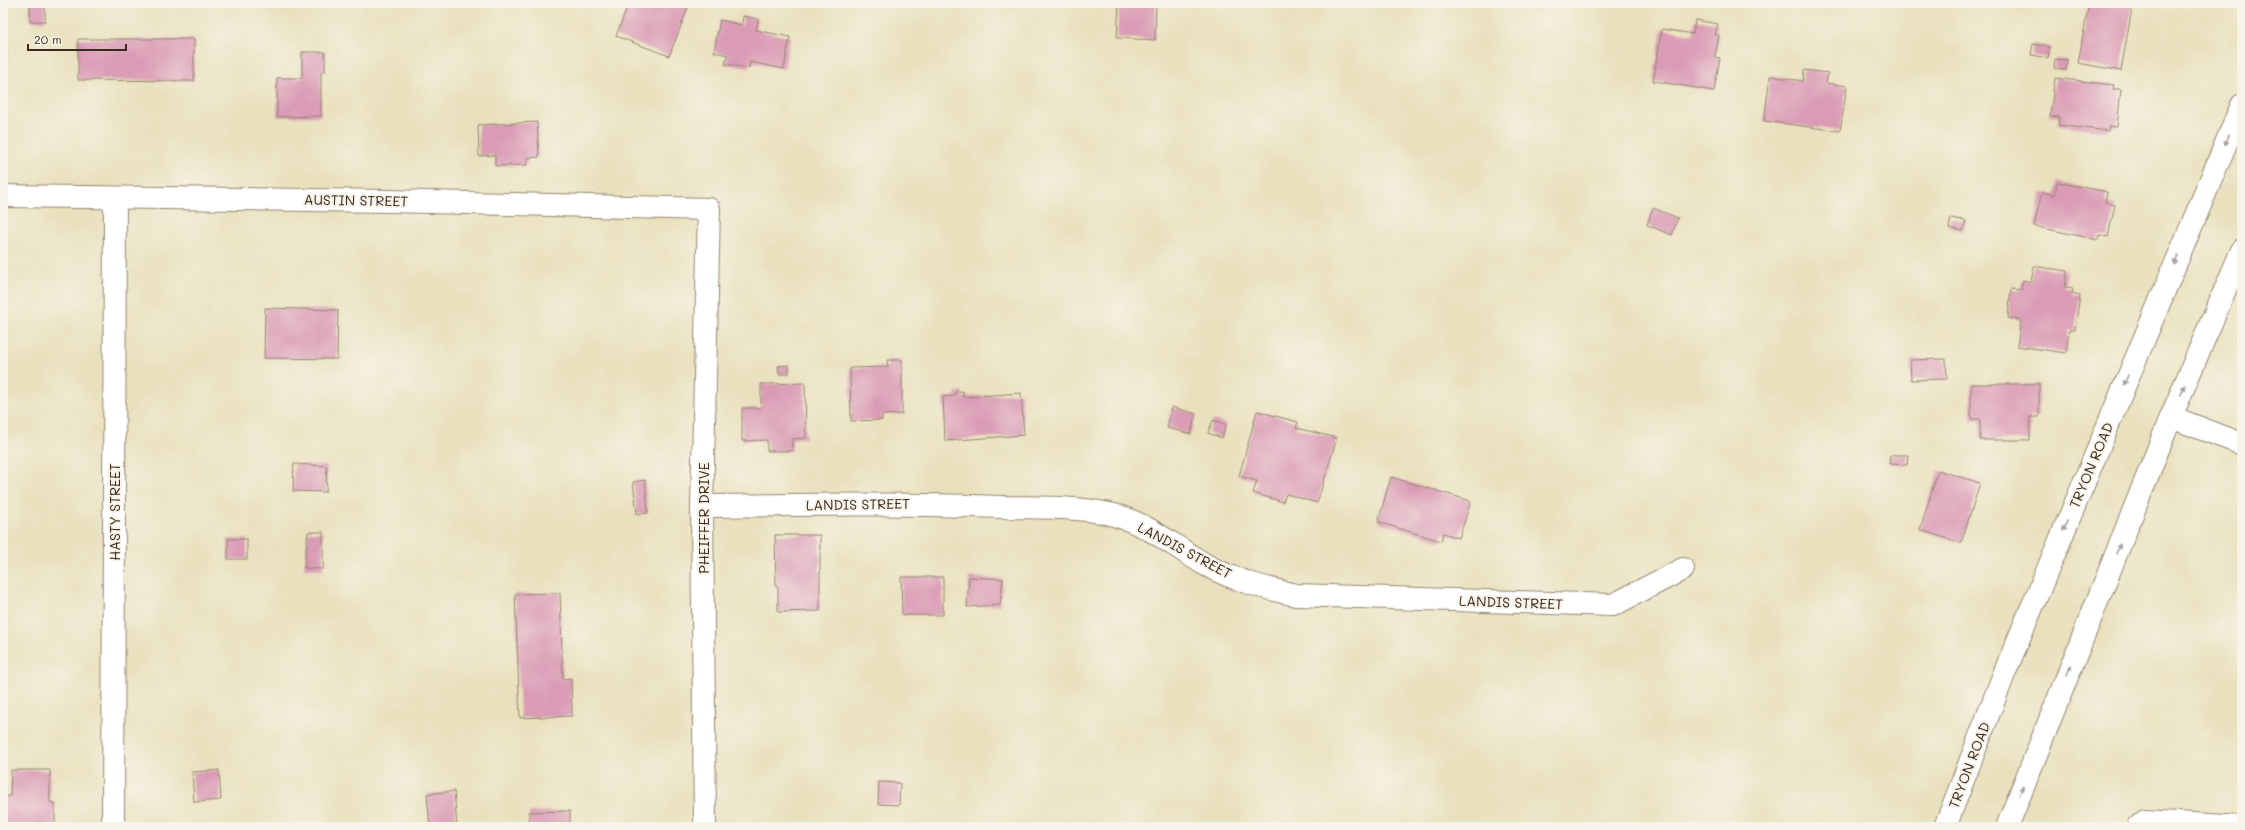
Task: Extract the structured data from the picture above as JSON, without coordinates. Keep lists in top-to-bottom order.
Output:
{
  "streets": {
    "street": [
      "AUSTIN STREET",
      "TRYON ROAD",
      "LANDIS STREET",
      "HASTY STREET",
      "PHEIFFER DRIVE"
    ]
  },
  "crossings": [
    ["AUSTIN STREET", "HASTY STREET"],
    ["AUSTIN STREET", "PHEIFFER DRIVE"],
    ["LANDIS STREET", "PHEIFFER DRIVE"]
  ],
  "scale_bar": "20 m"
}
